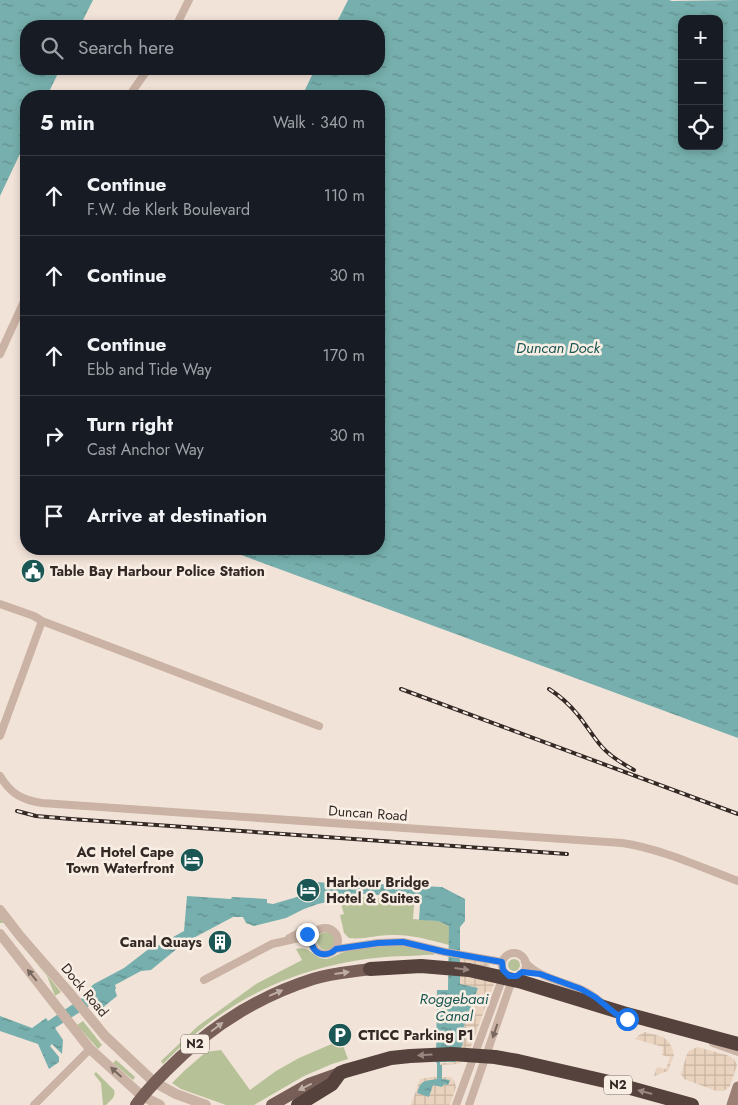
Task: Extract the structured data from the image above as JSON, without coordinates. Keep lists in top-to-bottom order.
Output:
{
  "streets": {
    "highway": ["N2"],
    "street": ["Duncan Road", "Dock Road"]
  },
  "crossings": [
    ["Dock Road", "N2"]
  ],
  "water": ["Duncan Dock", "Roggebaai Canal"],
  "places": {
    "public building": ["Table Bay Harbour Police Station"],
    "hotel": ["AC Hotel Cape Town Waterfront", "Harbour Bridge Hotel & Suites"],
    "building": ["Canal Quays"],
    "parking": ["CTICC Parking P1"]
  },
  "page": {
    "map_buttons": ["+", "−"],
    "search": "Search here",
    "heading": ["5 min", "Walk · 340 m"],
    "list": [
      ["Continue", "F.W. de Klerk Boulevard", "110 m"],
      ["Continue", "30 m"],
      ["Continue", "Ebb and Tide Way", "170 m"],
      ["Turn right", "Cast Anchor Way", "30 m"],
      "Arrive at destination"
    ]
  }
}
